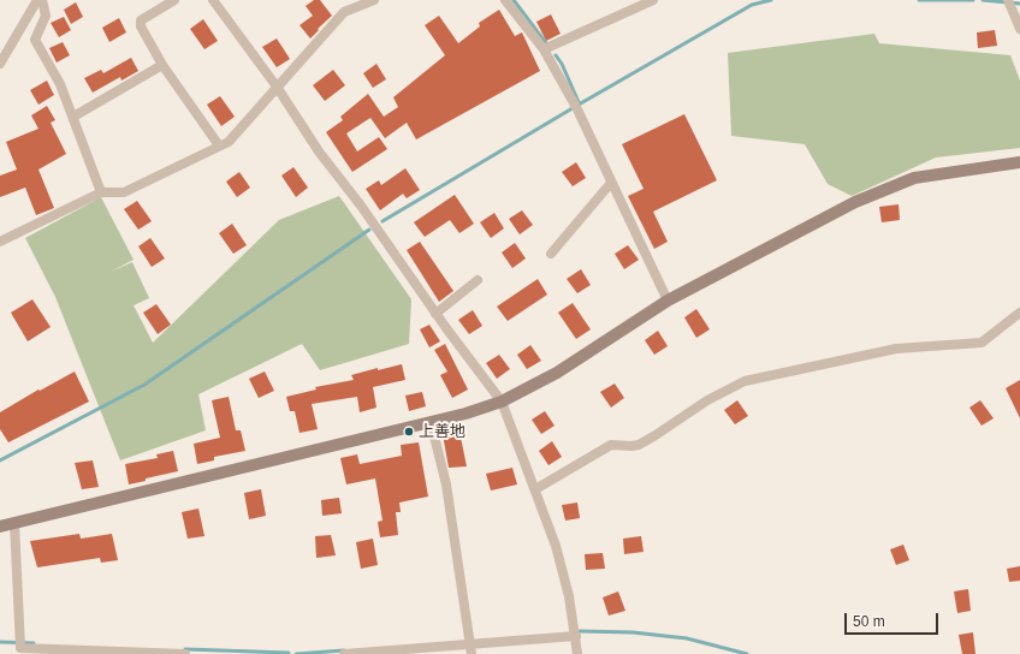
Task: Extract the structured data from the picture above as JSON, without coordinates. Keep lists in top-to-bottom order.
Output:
{
  "places": ["上善地"],
  "scale_bar": "50 m"
}
